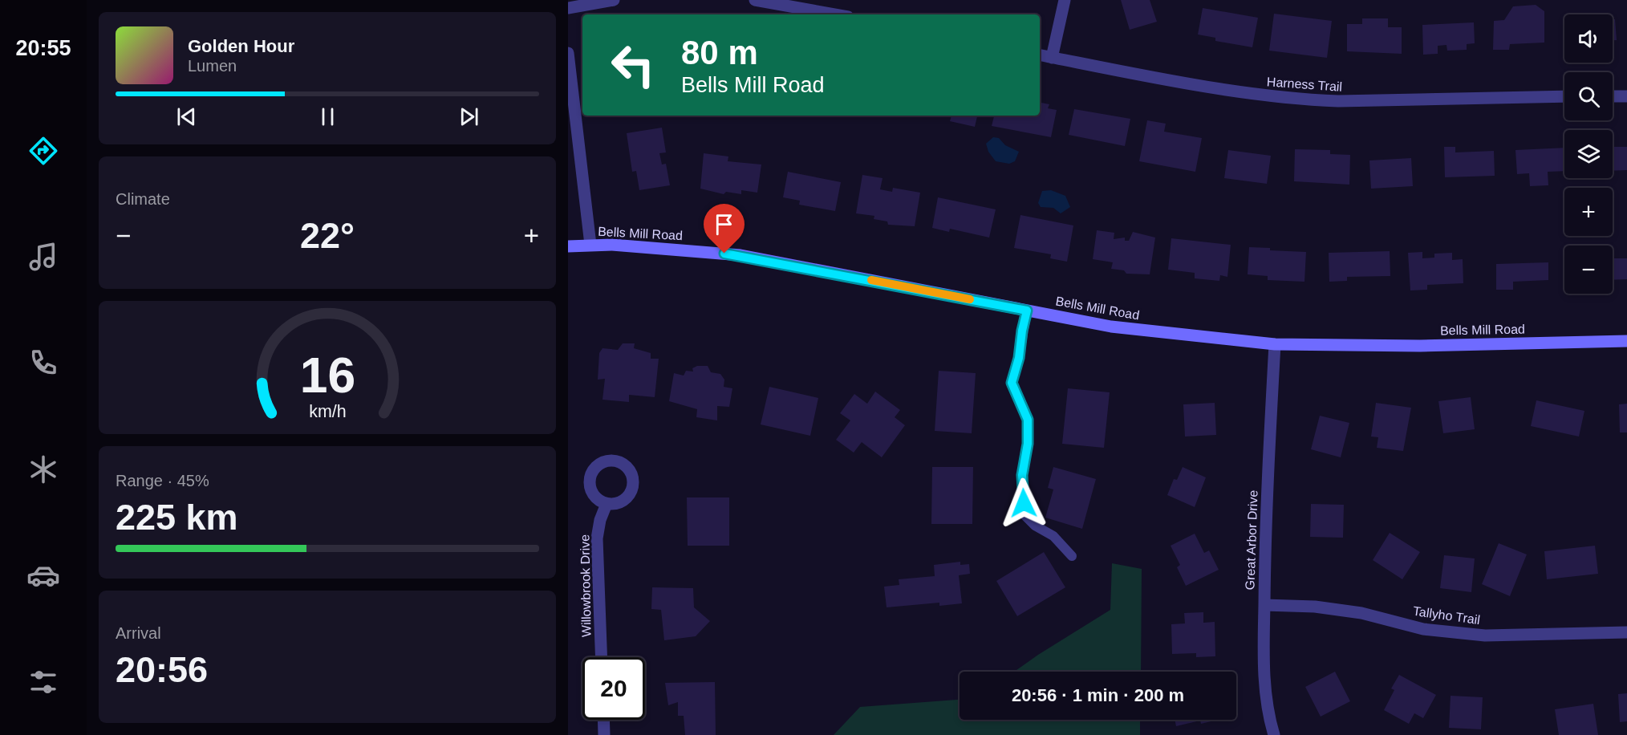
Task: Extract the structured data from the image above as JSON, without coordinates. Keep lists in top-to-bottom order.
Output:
{
  "streets": {
    "street": [
      "Harness Trail",
      "Bells Mill Road",
      "Great Arbor Drive",
      "Willowbrook Drive",
      "Tallyho Trail"
    ]
  },
  "crossings": [
    ["Bells Mill Road", "Great Arbor Drive"],
    ["Great Arbor Drive", "Tallyho Trail"]
  ],
  "page": {
    "tabs": "20:55",
    "map_buttons": ["+", "−"],
    "turn": ["80 m", "Bells Mill Road"],
    "song": ["Golden Hour", "Lumen"],
    "tile": [
      "Climate",
      ["Range · 45%", "225 km"],
      ["Arrival", "20:56"]
    ],
    "heat": ["−", "22°", "+"],
    "limit": "20",
    "trip": "20:56 · 1 min · 200 m",
    "gauge": ["16", "km/h"]
  }
}
